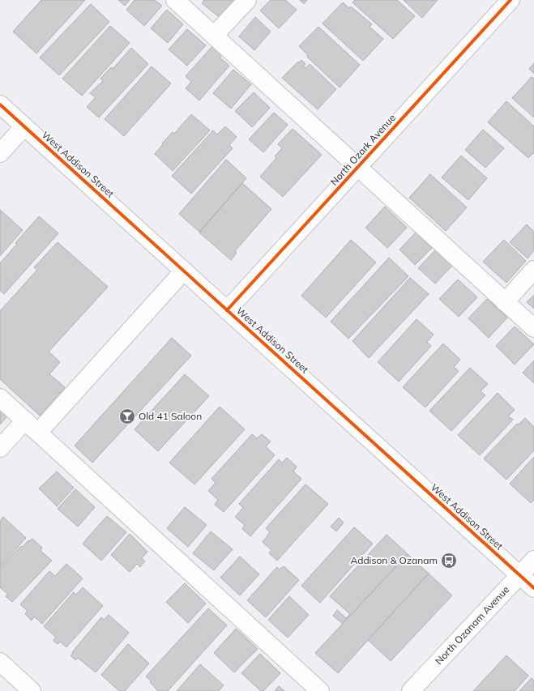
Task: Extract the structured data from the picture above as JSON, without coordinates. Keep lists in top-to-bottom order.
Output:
{
  "streets": {
    "street": ["North Ozark Avenue", "West Addison Street", "North Ozanam Avenue"]
  },
  "crossings": [
    ["North Ozark Avenue", "West Addison Street"],
    ["West Addison Street", "North Ozanam Avenue"]
  ],
  "places": {
    "bar": ["Old 41 Saloon"],
    "bus stop": ["Addison & Ozanam"]
  }
}
